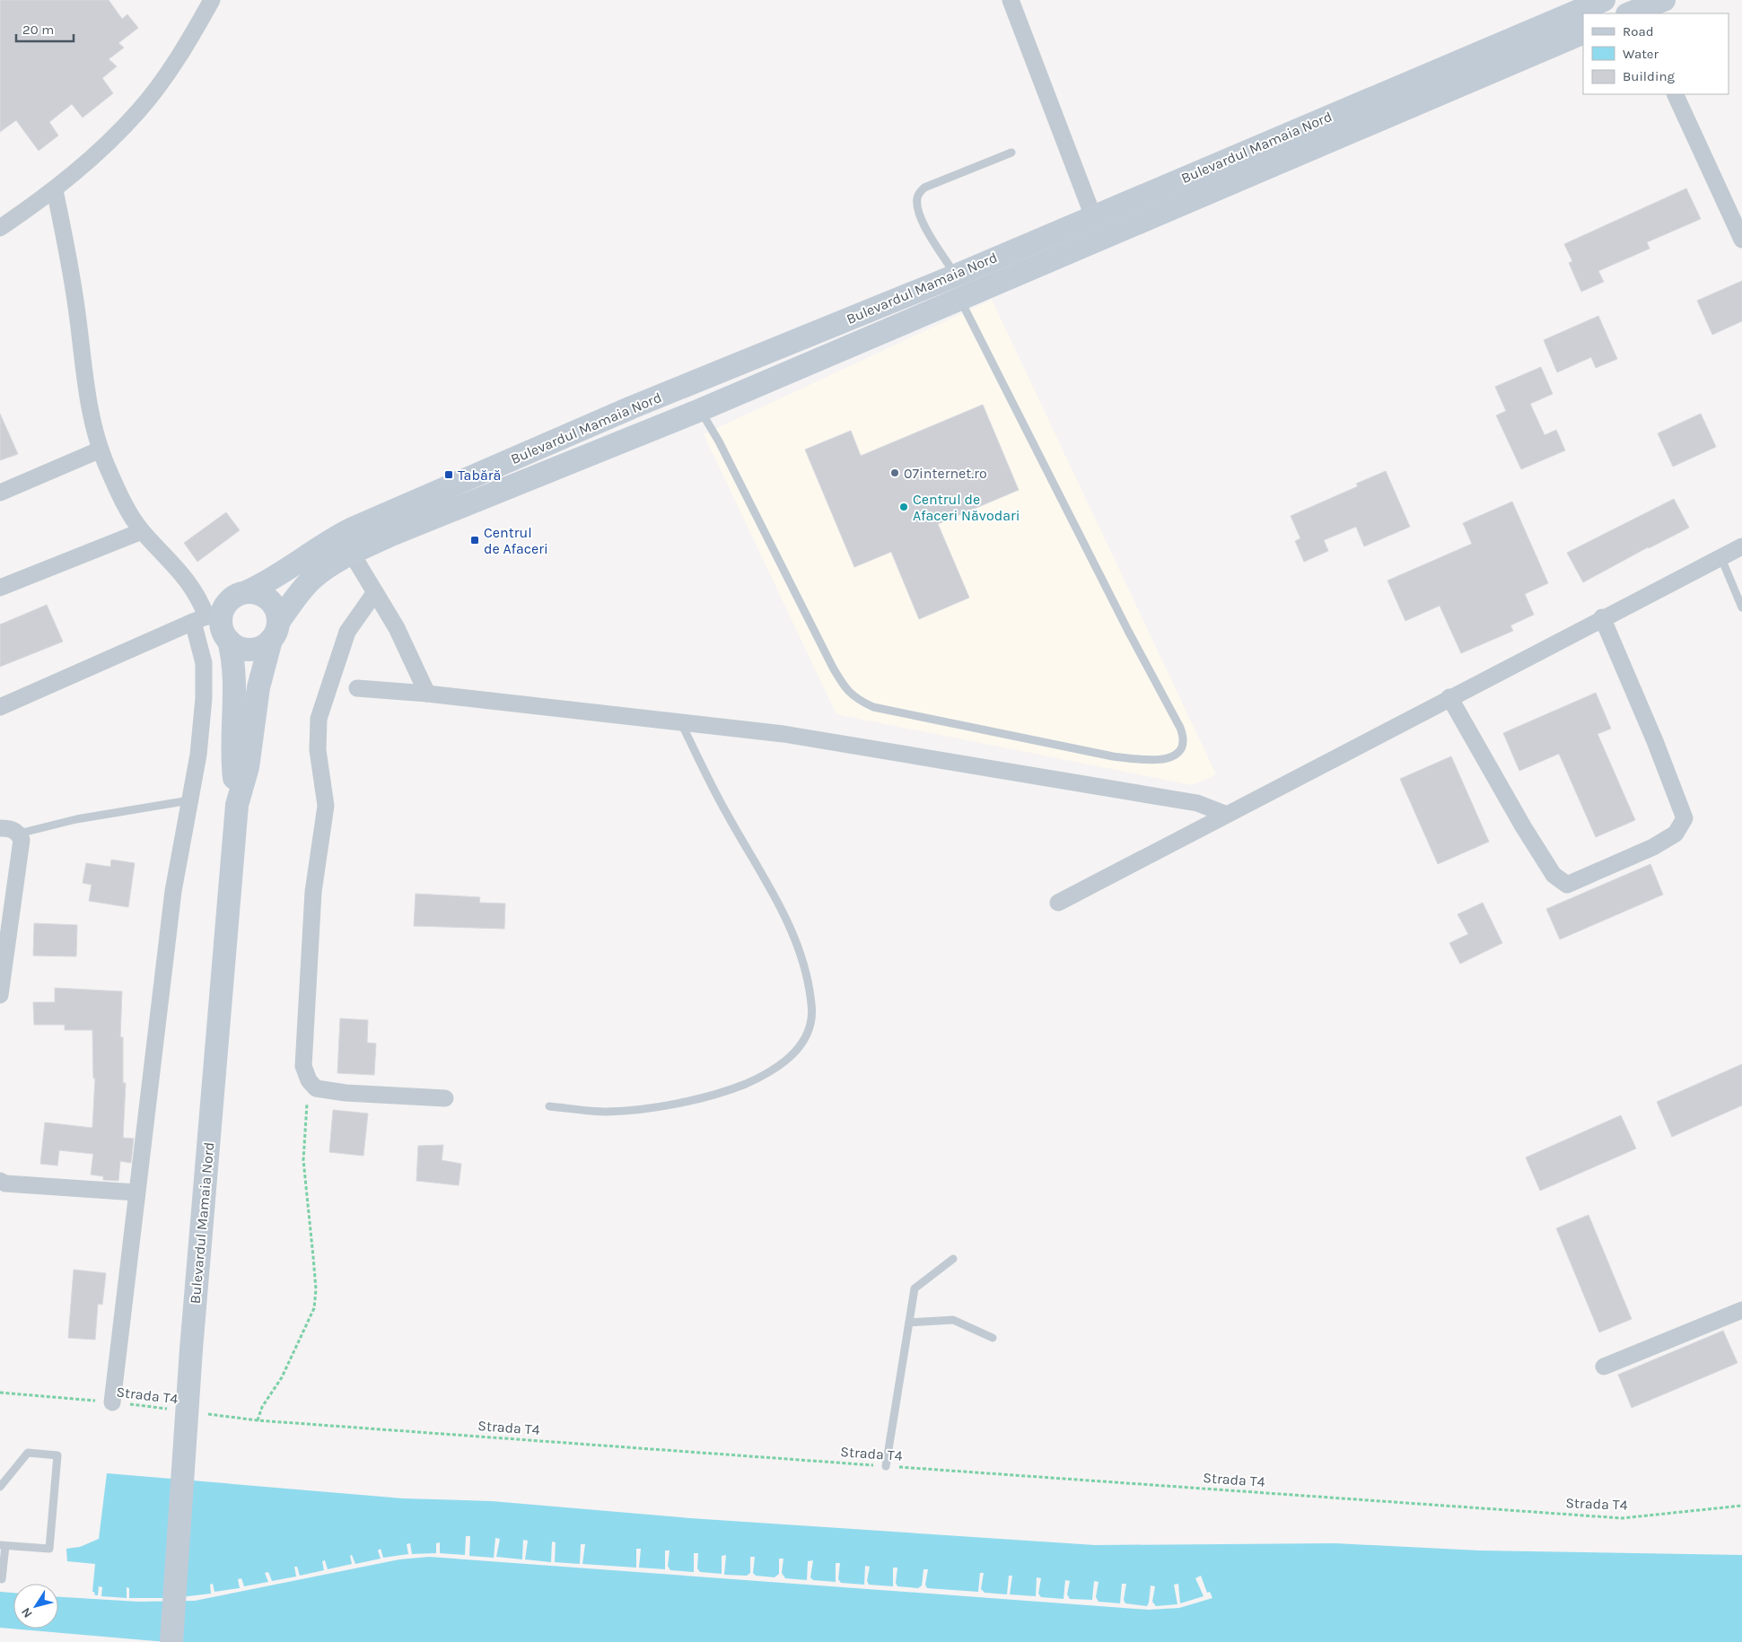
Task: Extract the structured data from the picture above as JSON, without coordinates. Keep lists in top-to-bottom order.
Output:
{
  "streets": {
    "main road": ["Bulevardul Mamaia Nord"],
    "path": ["Strada T4"]
  },
  "places": {
    "other": ["07internet.ro", "Centrul de Afaceri Năvodari"],
    "transit": ["Tabără", "Centrul de Afaceri"]
  },
  "legend": ["Road", "Water", "Building"],
  "scale_bar": "20 m",
  "north": "bottom left"
}
